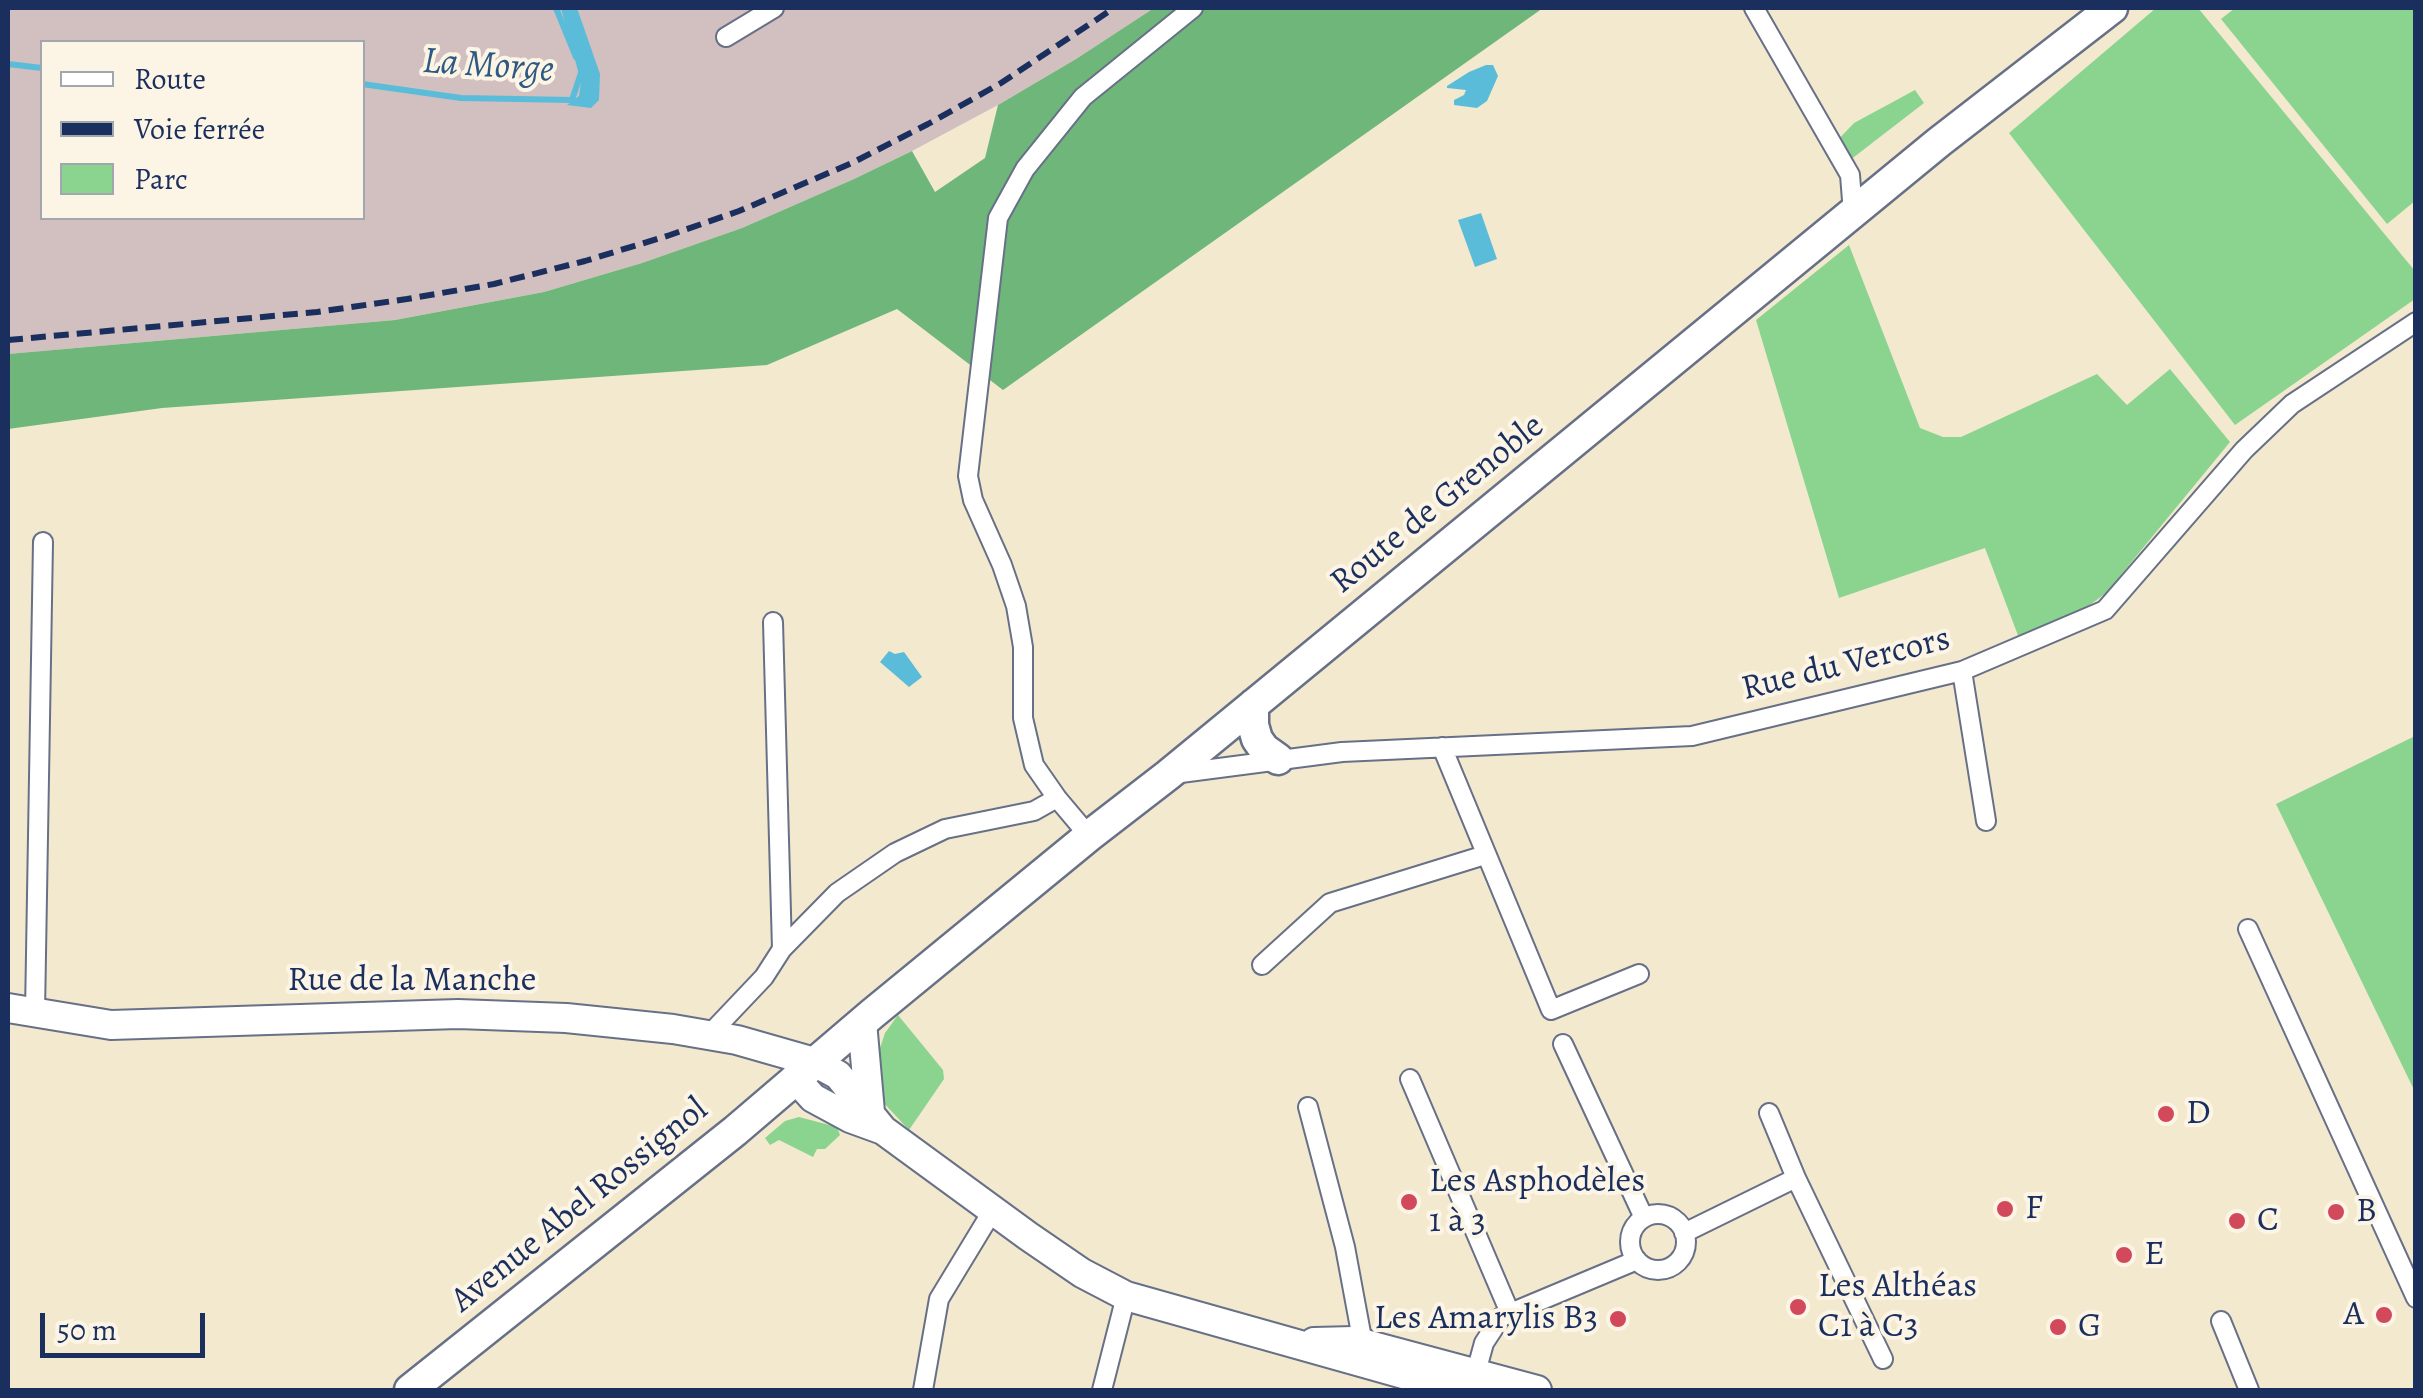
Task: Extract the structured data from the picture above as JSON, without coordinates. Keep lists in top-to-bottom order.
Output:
{
  "streets": {
    "main road": ["Route de Grenoble", "Rue de la Manche", "Avenue Abel Rossignol"],
    "street": ["Rue du Vercors"]
  },
  "crossings": [
    ["Route de Grenoble", "Rue du Vercors"],
    ["Route de Grenoble", "Rue de la Manche"],
    ["Route de Grenoble", "Avenue Abel Rossignol"],
    ["Rue de la Manche", "Avenue Abel Rossignol"]
  ],
  "water": ["La Morge"],
  "places": [
    "D",
    "Les Asphodèles 1 à 3",
    "F",
    "B",
    "C",
    "E",
    "Les Althéas C1 à C3",
    "A",
    "Les Amarylis B3",
    "G"
  ],
  "legend": ["Route", "Voie ferrée", "Parc"],
  "scale_bar": "50 m"
}
